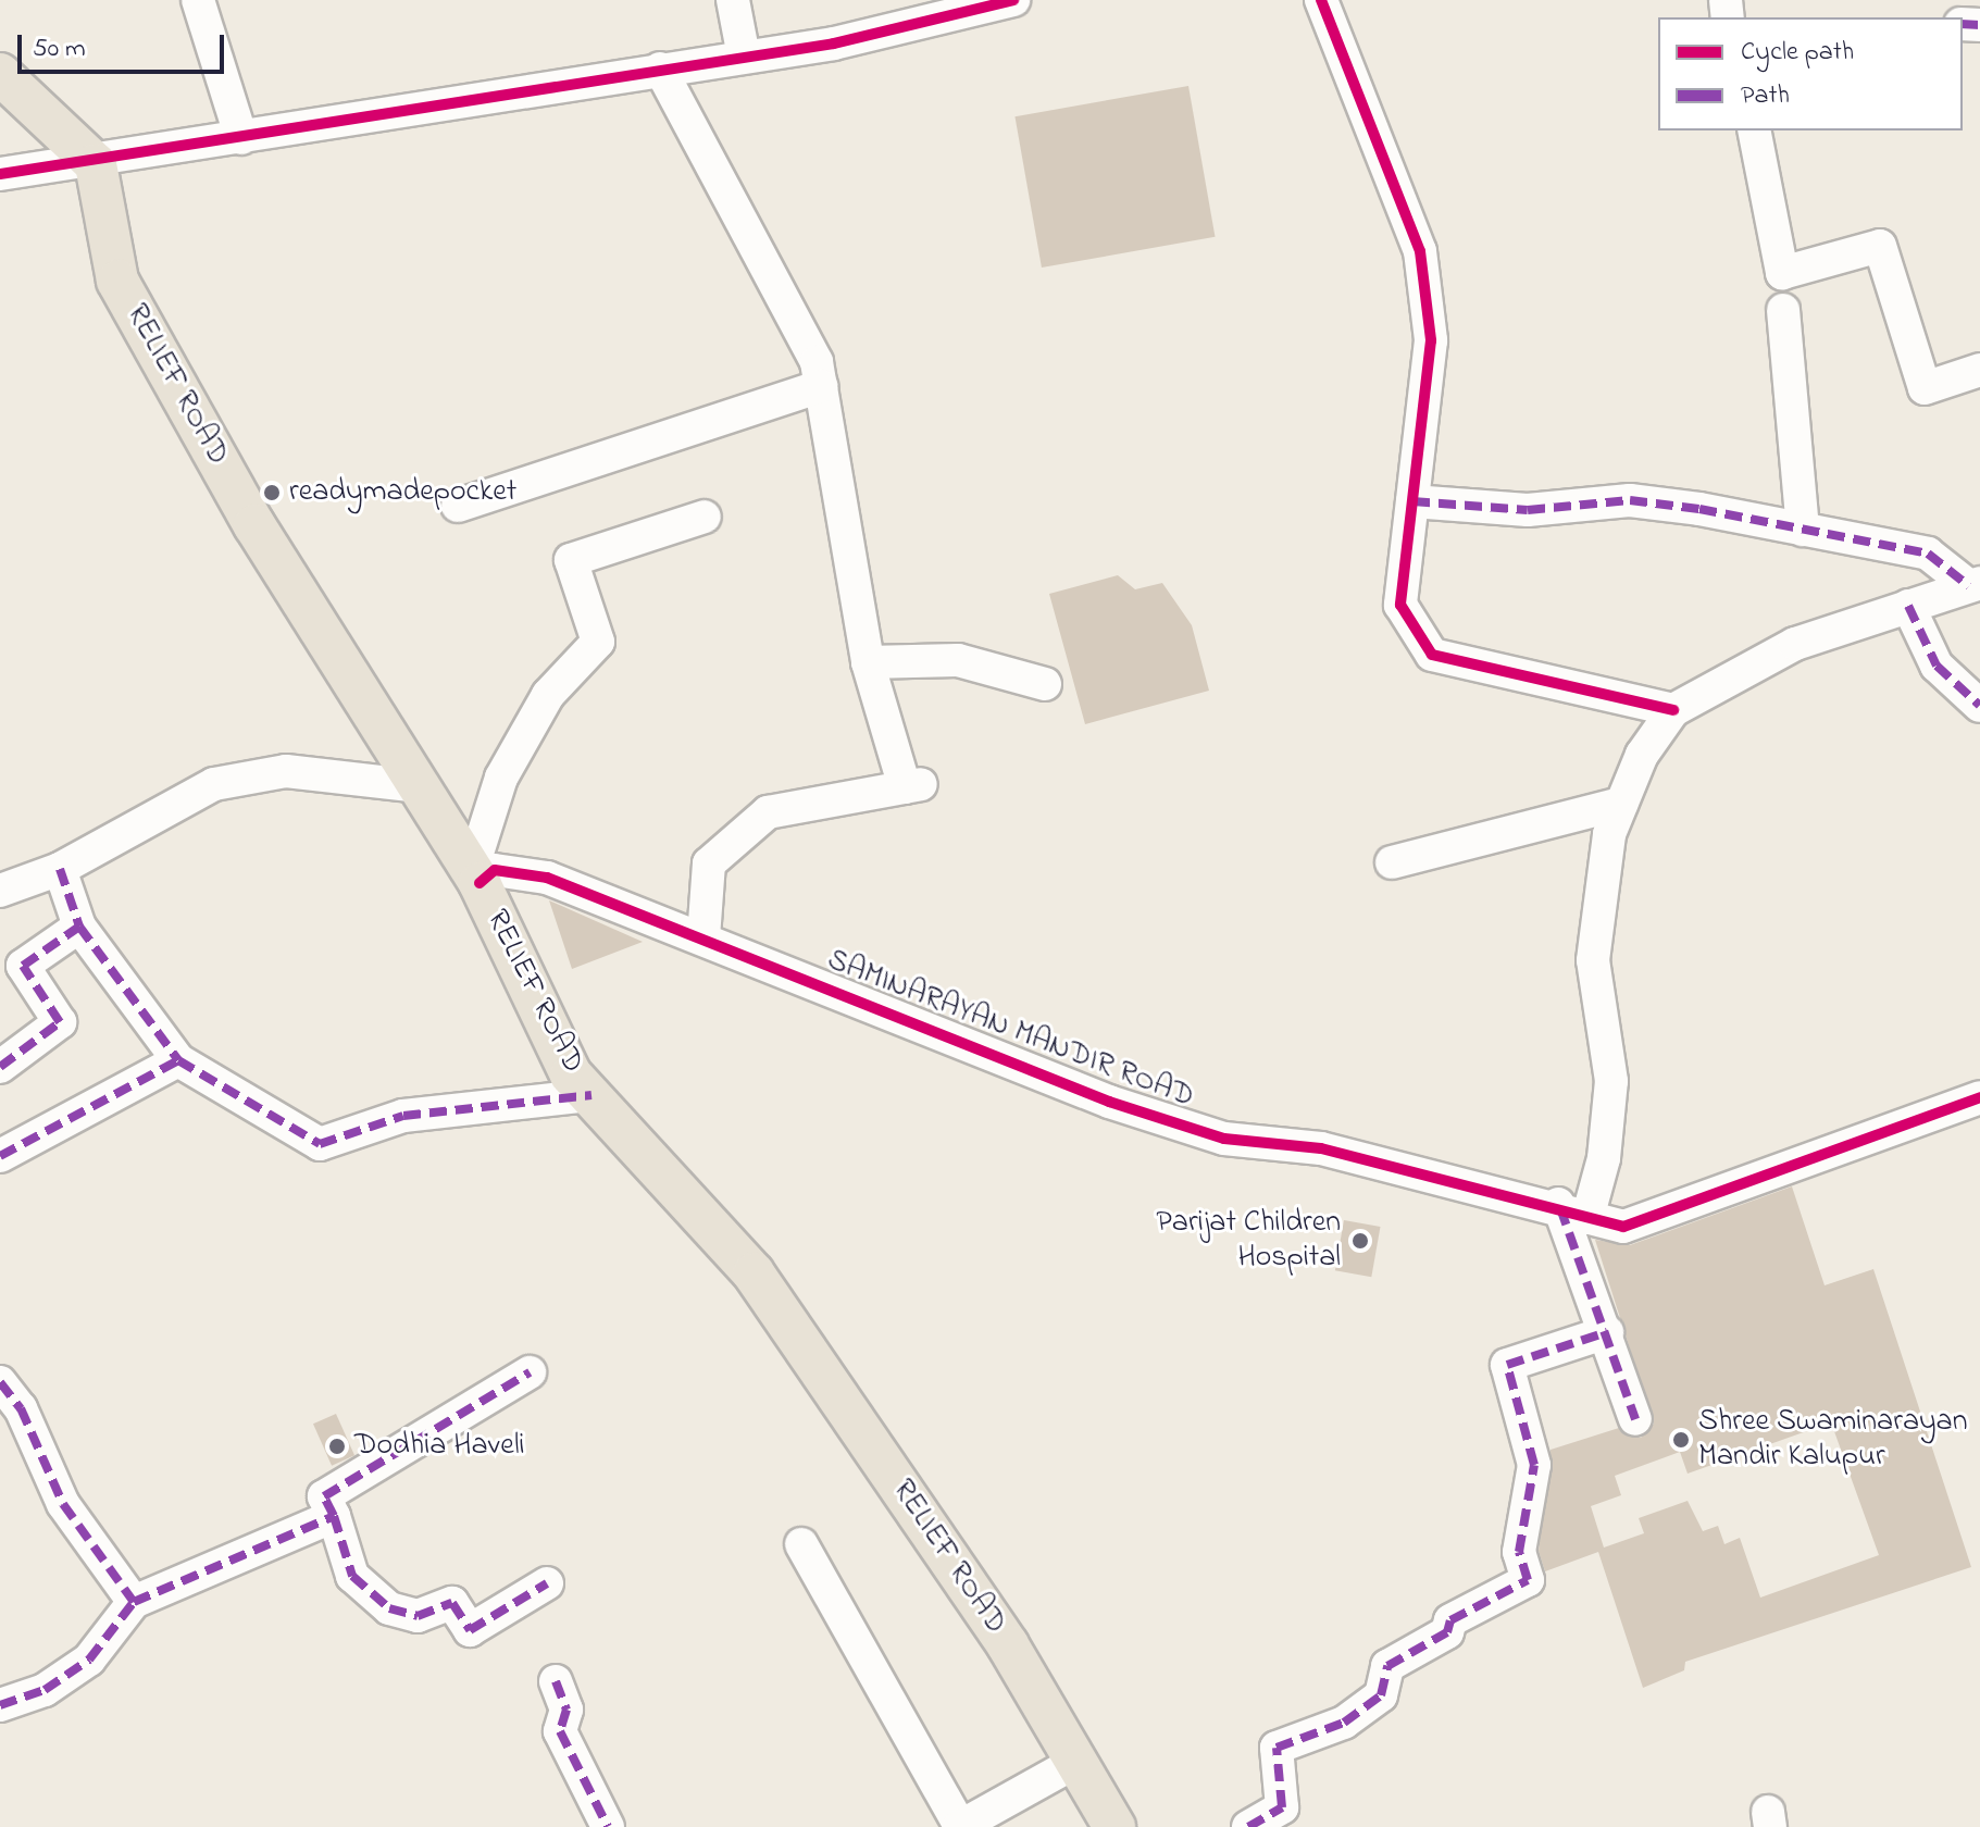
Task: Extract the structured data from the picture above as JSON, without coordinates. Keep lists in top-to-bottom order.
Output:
{
  "streets": {
    "main road": ["RELIEF ROAD"],
    "street": ["SAMINARAYAN MANDIR ROAD"]
  },
  "crossings": [
    ["RELIEF ROAD", "SAMINARAYAN MANDIR ROAD"]
  ],
  "places": [
    "readymadepocket",
    "Parijat Children Hospital",
    "Shree Swaminarayan Mandir Kalupur",
    "Dodhia Haveli"
  ],
  "legend": ["Cycle path", "Path"],
  "scale_bar": "50 m"
}
